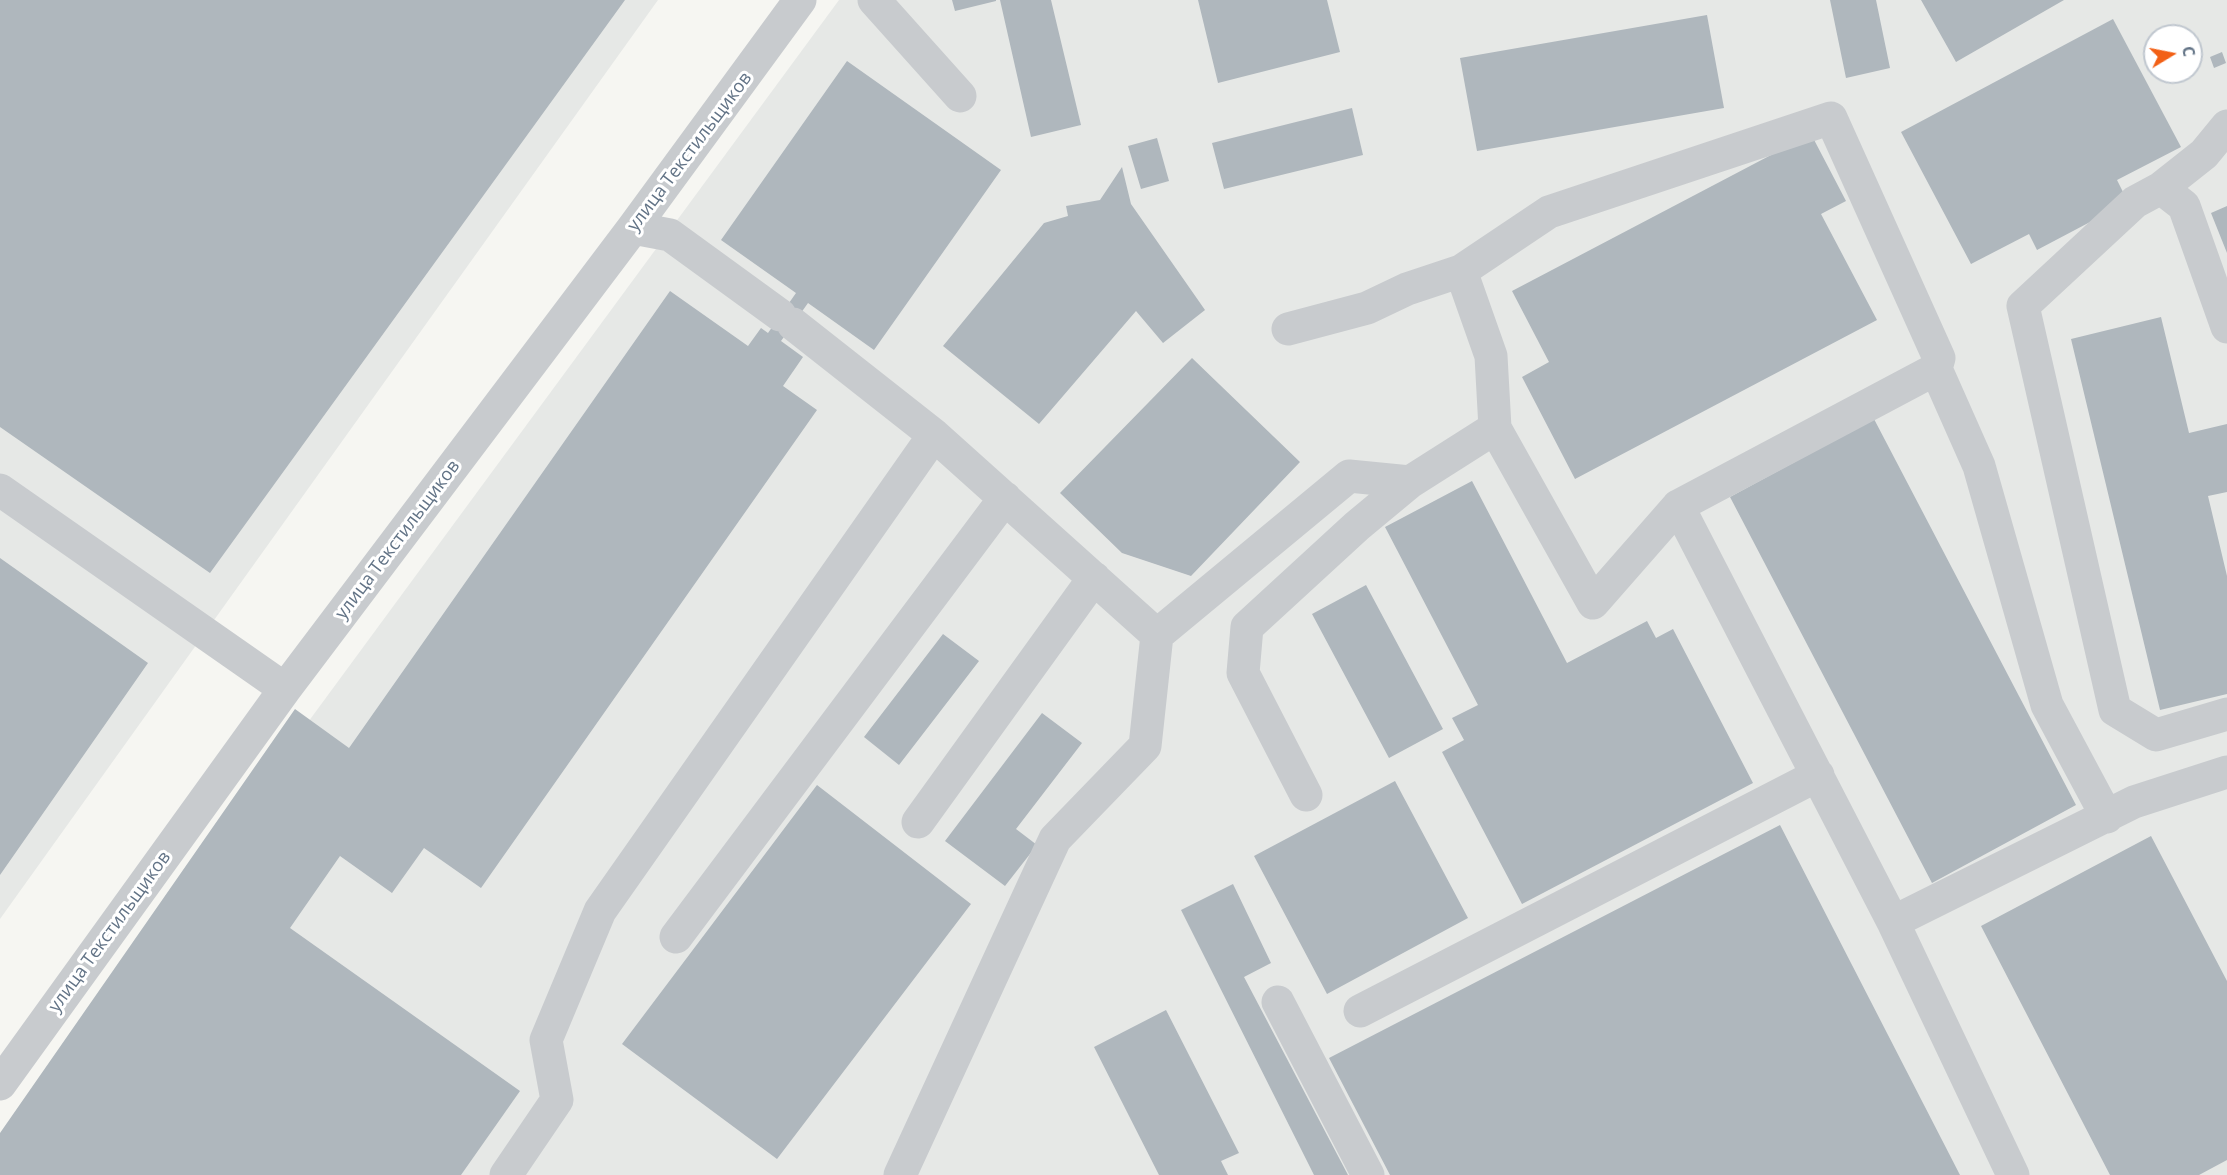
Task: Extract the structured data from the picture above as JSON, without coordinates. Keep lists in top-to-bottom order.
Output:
{
  "streets": {
    "street": ["улица Текстильщиков"]
  },
  "north": "right"
}
